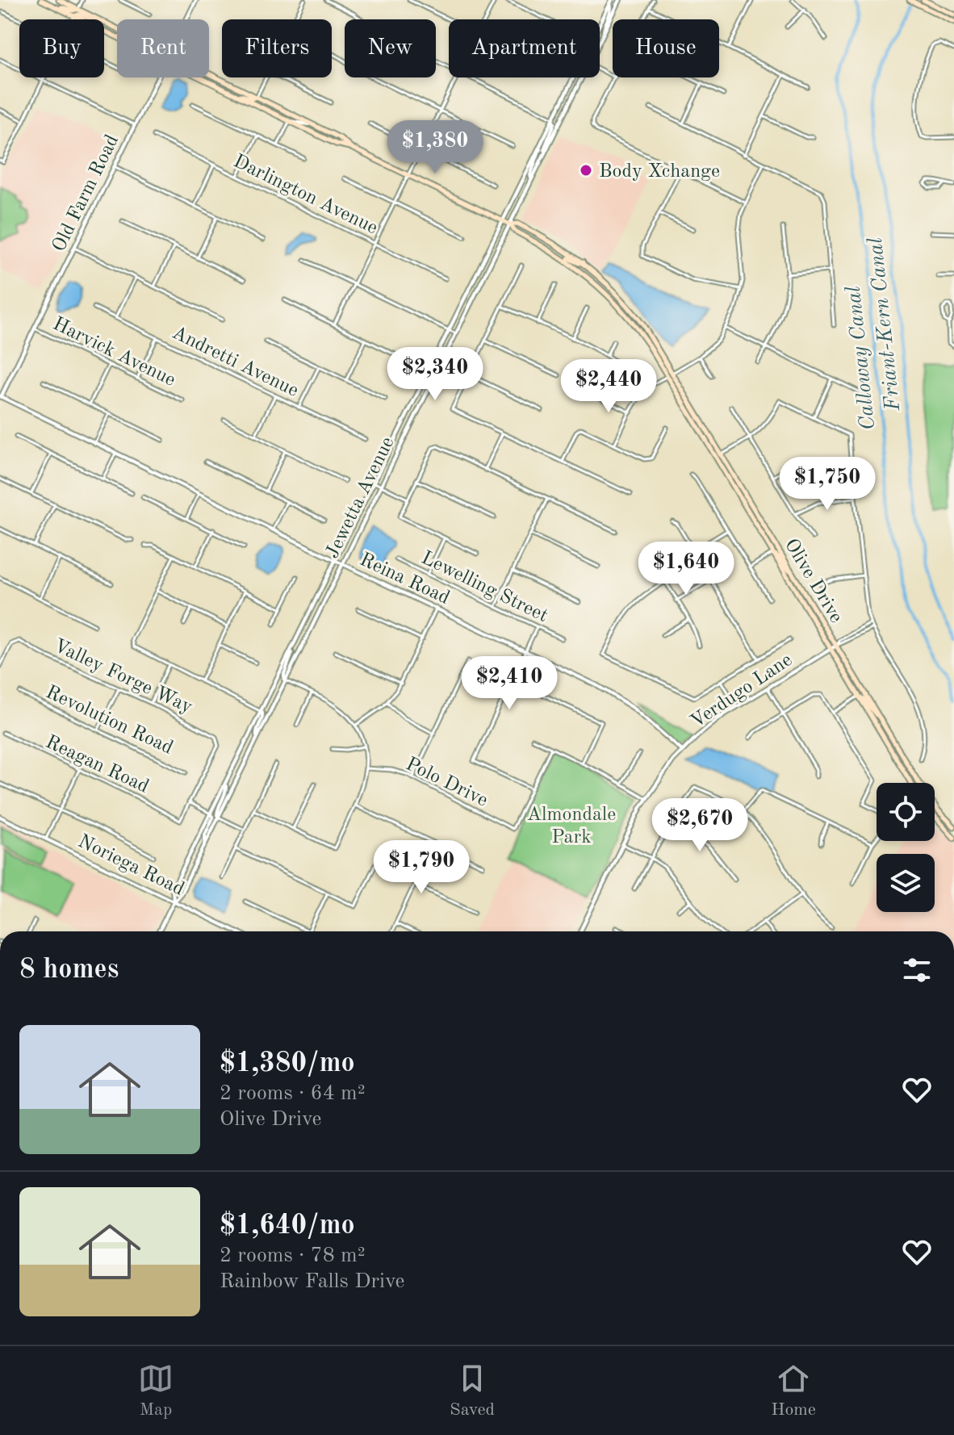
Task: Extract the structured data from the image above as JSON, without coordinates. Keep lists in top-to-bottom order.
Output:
{
  "streets": {
    "main road": ["Olive Drive"],
    "street": [
      "Old Farm Road",
      "Darlington Avenue",
      "Harvick Avenue",
      "Andretti Avenue",
      "Jewetta Avenue",
      "Reina Road",
      "Lewelling Street",
      "Valley Forge Way",
      "Verdugo Lane",
      "Revolution Road",
      "Reagan Road",
      "Polo Drive",
      "Noriega Road"
    ]
  },
  "crossings": [
    ["Old Farm Road", "Harvick Avenue"],
    ["Old Farm Road", "Reina Road"],
    ["Jewetta Avenue", "Reina Road"],
    ["Jewetta Avenue", "Olive Drive"],
    ["Jewetta Avenue", "Noriega Road"],
    ["Reina Road", "Verdugo Lane"],
    ["Olive Drive", "Verdugo Lane"],
    ["Valley Forge Way", "Reagan Road"]
  ],
  "water": ["Friant-Kern Canal", "Calloway Canal"],
  "parks": ["Almondale Park"],
  "places": ["Body Xchange"],
  "page": {
    "chip": [
      "Buy",
      "Rent",
      "Filters",
      "New",
      "Apartment",
      "House"
    ],
    "price": [
      "$1,380",
      "$2,340",
      "$2,440",
      "$1,750",
      "$1,640",
      "$2,410",
      "$2,670",
      "$1,790"
    ],
    "heading": "8 homes",
    "list": [
      {
        "name": "$1,380/mo",
        "note": "2 rooms · 64 m² · Olive Drive"
      },
      {
        "name": "$1,640/mo",
        "note": "2 rooms · 78 m² · Rainbow Falls Drive"
      }
    ],
    "tabs": ["Map", "Saved", "Home"]
  }
}
